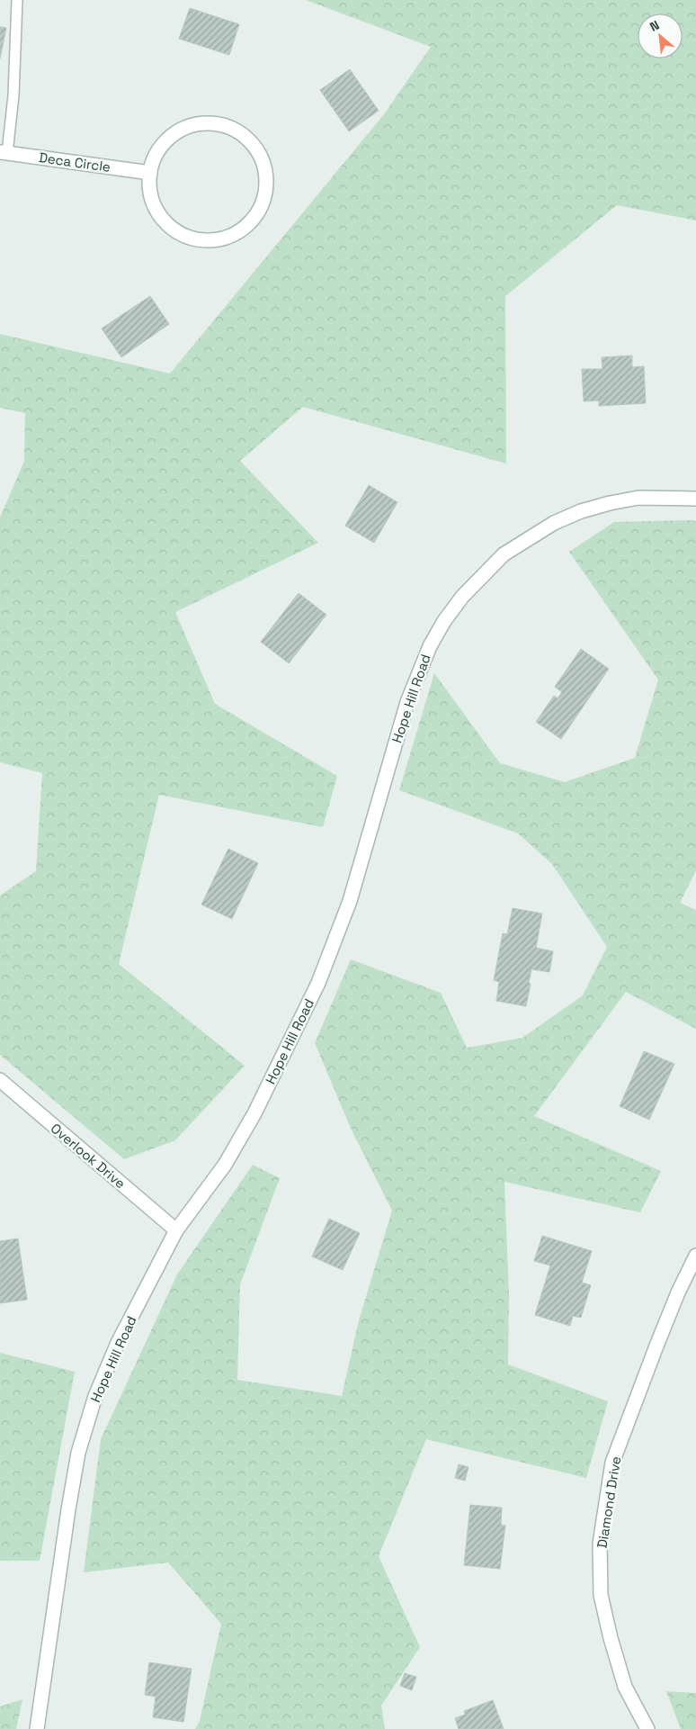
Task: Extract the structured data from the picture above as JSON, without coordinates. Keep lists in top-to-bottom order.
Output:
{
  "streets": {
    "street": [
      "Deca Circle",
      "Hope Hill Road",
      "Overlook Drive",
      "Diamond Drive"
    ]
  },
  "crossings": [
    ["Hope Hill Road", "Overlook Drive"]
  ],
  "north": "top left"
}
